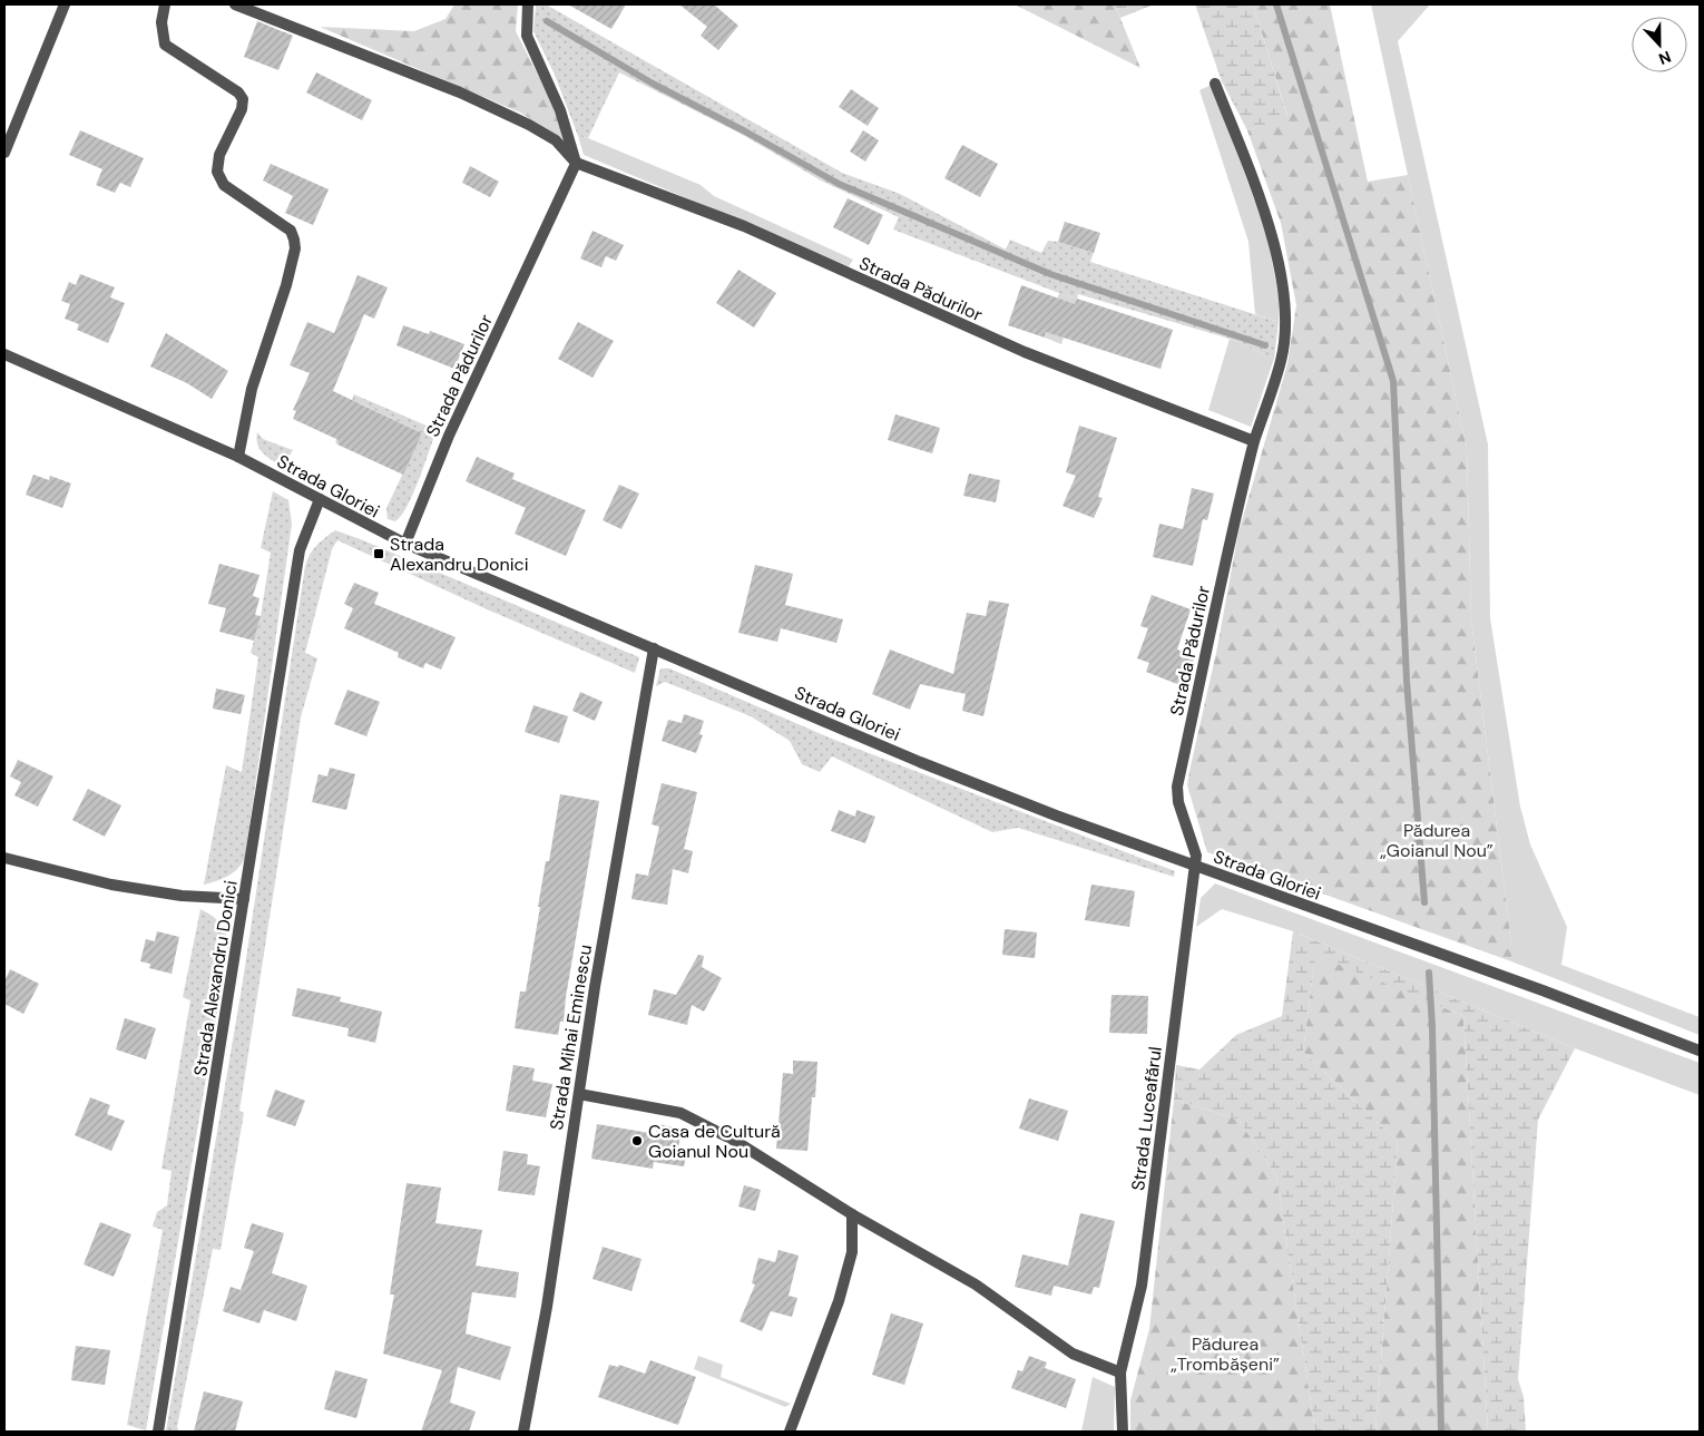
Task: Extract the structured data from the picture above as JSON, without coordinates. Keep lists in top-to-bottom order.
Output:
{
  "streets": {
    "street": [
      "Strada Pădurilor",
      "Strada Gloriei",
      "Strada Alexandru Donici",
      "Strada Mihai Eminescu",
      "Strada Luceafărul"
    ]
  },
  "crossings": [
    ["Strada Pădurilor", "Strada Gloriei"],
    ["Strada Pădurilor", "Strada Luceafărul"],
    ["Strada Gloriei", "Strada Alexandru Donici"],
    ["Strada Gloriei", "Strada Mihai Eminescu"],
    ["Strada Gloriei", "Strada Luceafărul"]
  ],
  "parks": ["Pădurea „Goianul Nou”", "Pădurea „Trombășeni”"],
  "places": {
    "transit": ["Strada Alexandru Donici"],
    "other": ["Casa de Cultură Goianul Nou"]
  },
  "north": "bottom"
}
